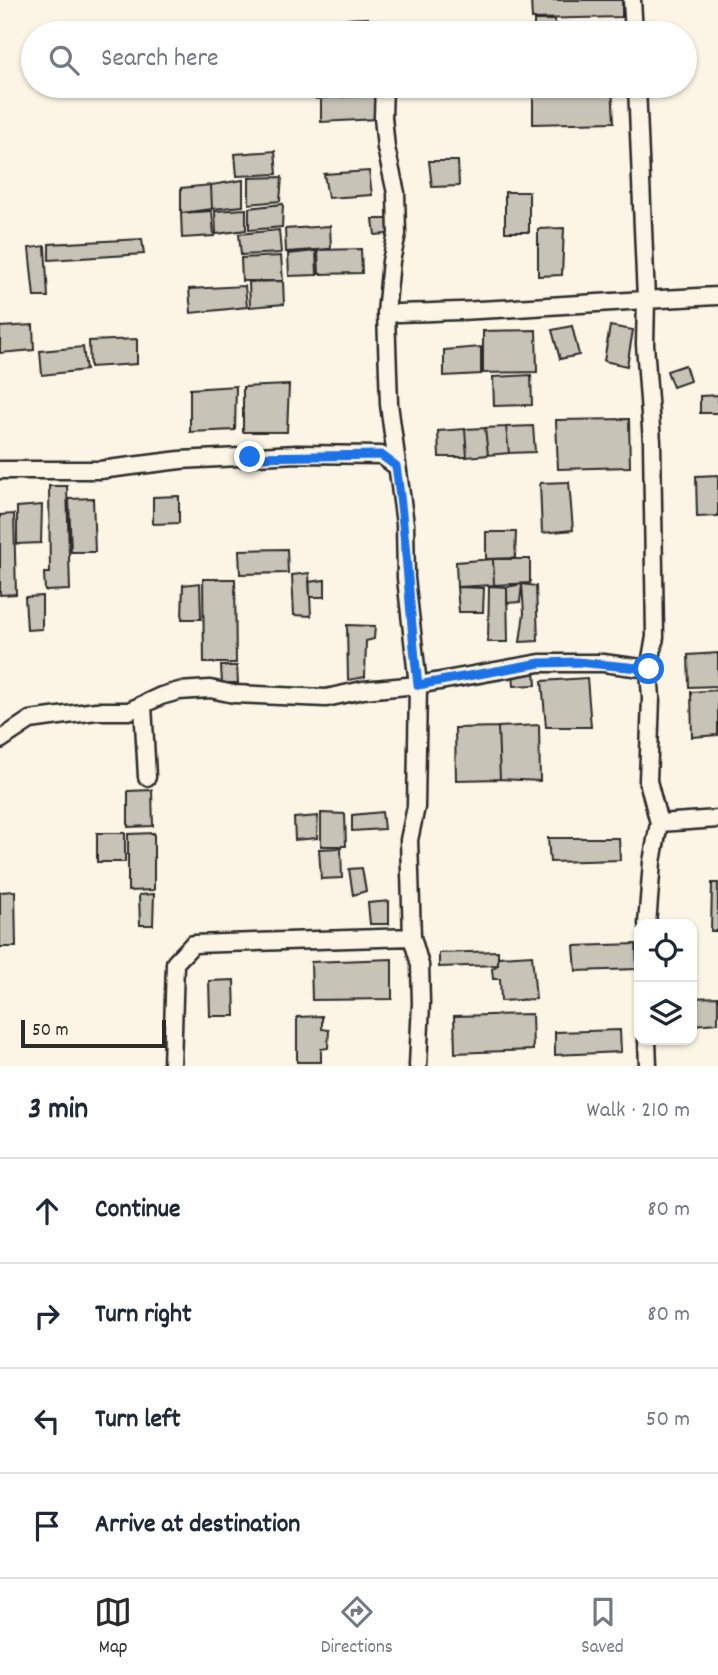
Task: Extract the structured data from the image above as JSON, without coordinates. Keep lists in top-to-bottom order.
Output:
{
  "scale_bar": "50 m",
  "page": {
    "search": "Search here",
    "scale": "50 m",
    "heading": ["3 min", "Walk · 210 m"],
    "list": [
      ["Continue", "80 m"],
      ["Turn right", "80 m"],
      ["Turn left", "50 m"],
      "Arrive at destination"
    ],
    "nav": ["Map", "Directions", "Saved"]
  }
}
